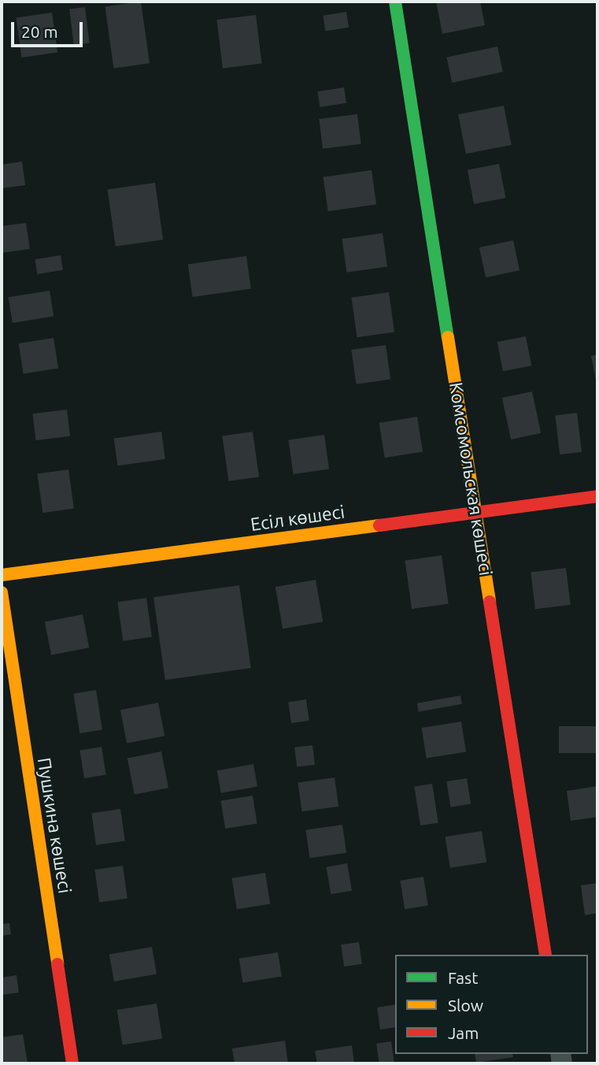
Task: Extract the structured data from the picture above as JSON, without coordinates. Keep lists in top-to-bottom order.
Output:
{
  "streets": {
    "street": ["Комсомольская көшесі", "Есіл көшесі", "Пушкина көшесі"]
  },
  "crossings": [
    ["Комсомольская көшесі", "Есіл көшесі"]
  ],
  "legend": ["Fast", "Slow", "Jam"],
  "scale_bar": "20 m"
}
